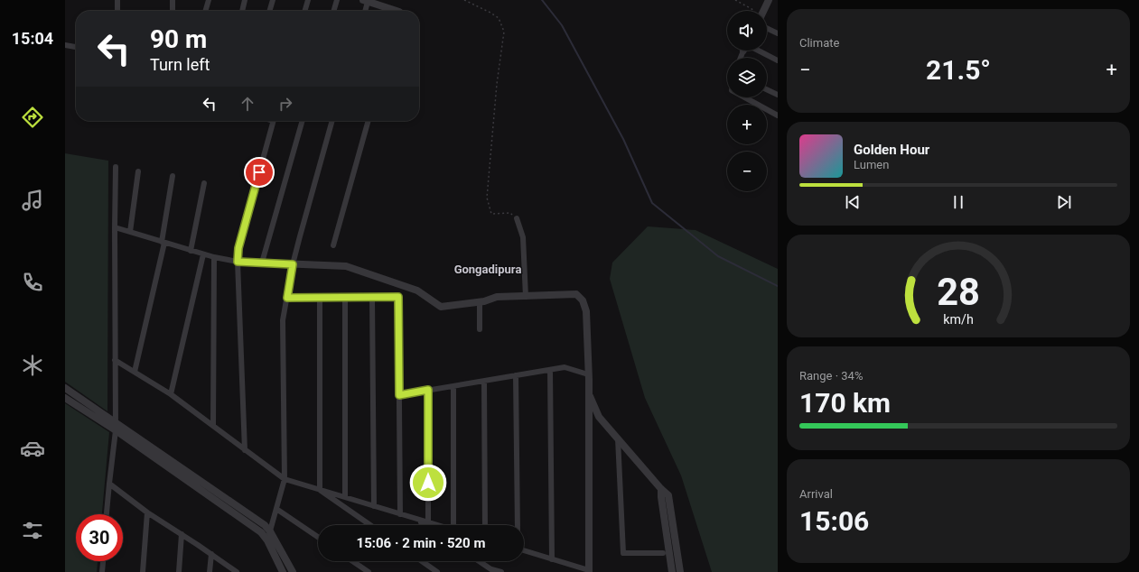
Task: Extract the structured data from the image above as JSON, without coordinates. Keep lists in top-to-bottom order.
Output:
{
  "districts": ["Gongadipura"],
  "page": {
    "tabs": "15:04",
    "tile": [
      "Climate",
      ["Range · 34%", "170 km"],
      ["Arrival", "15:06"]
    ],
    "map_buttons": ["+", "−"],
    "turn": ["90 m", "Turn left"],
    "heat": ["−", "21.5°", "+"],
    "song": ["Golden Hour", "Lumen"],
    "limit": "30",
    "trip": "15:06 · 2 min · 520 m",
    "gauge": ["28", "km/h"]
  }
}
